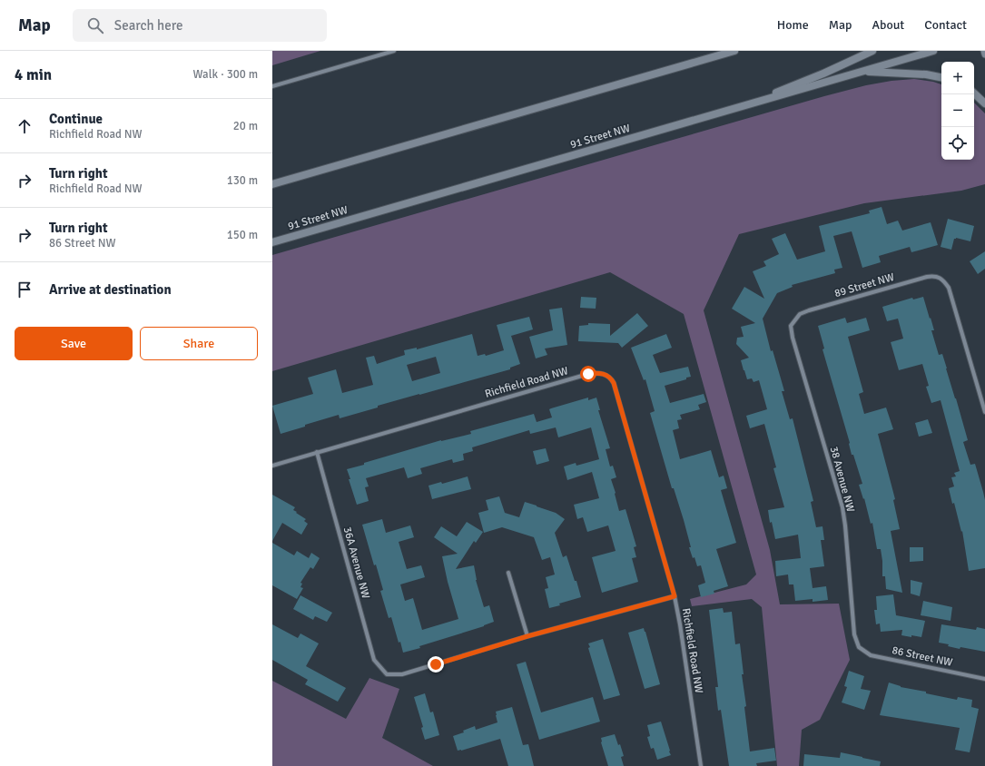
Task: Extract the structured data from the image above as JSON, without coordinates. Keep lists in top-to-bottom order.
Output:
{
  "streets": {
    "main road": ["91 Street NW"],
    "street": [
      "89 Street NW",
      "Richfield Road NW",
      "38 Avenue NW",
      "36A Avenue NW",
      "86 Street NW"
    ]
  },
  "crossings": [
    ["89 Street NW", "38 Avenue NW"],
    ["Richfield Road NW", "36A Avenue NW"],
    ["38 Avenue NW", "86 Street NW"]
  ],
  "page": {
    "header": "Map",
    "search": "Search here",
    "nav": [
      "Home",
      "Map",
      "About",
      "Contact"
    ],
    "heading": ["4 min", "Walk · 300 m"],
    "map_buttons": ["+", "−"],
    "list": [
      ["Continue", "Richfield Road NW", "20 m"],
      ["Turn right", "Richfield Road NW", "130 m"],
      ["Turn right", "86 Street NW", "150 m"],
      "Arrive at destination"
    ],
    "buttons": ["Save", "Share"]
  }
}
